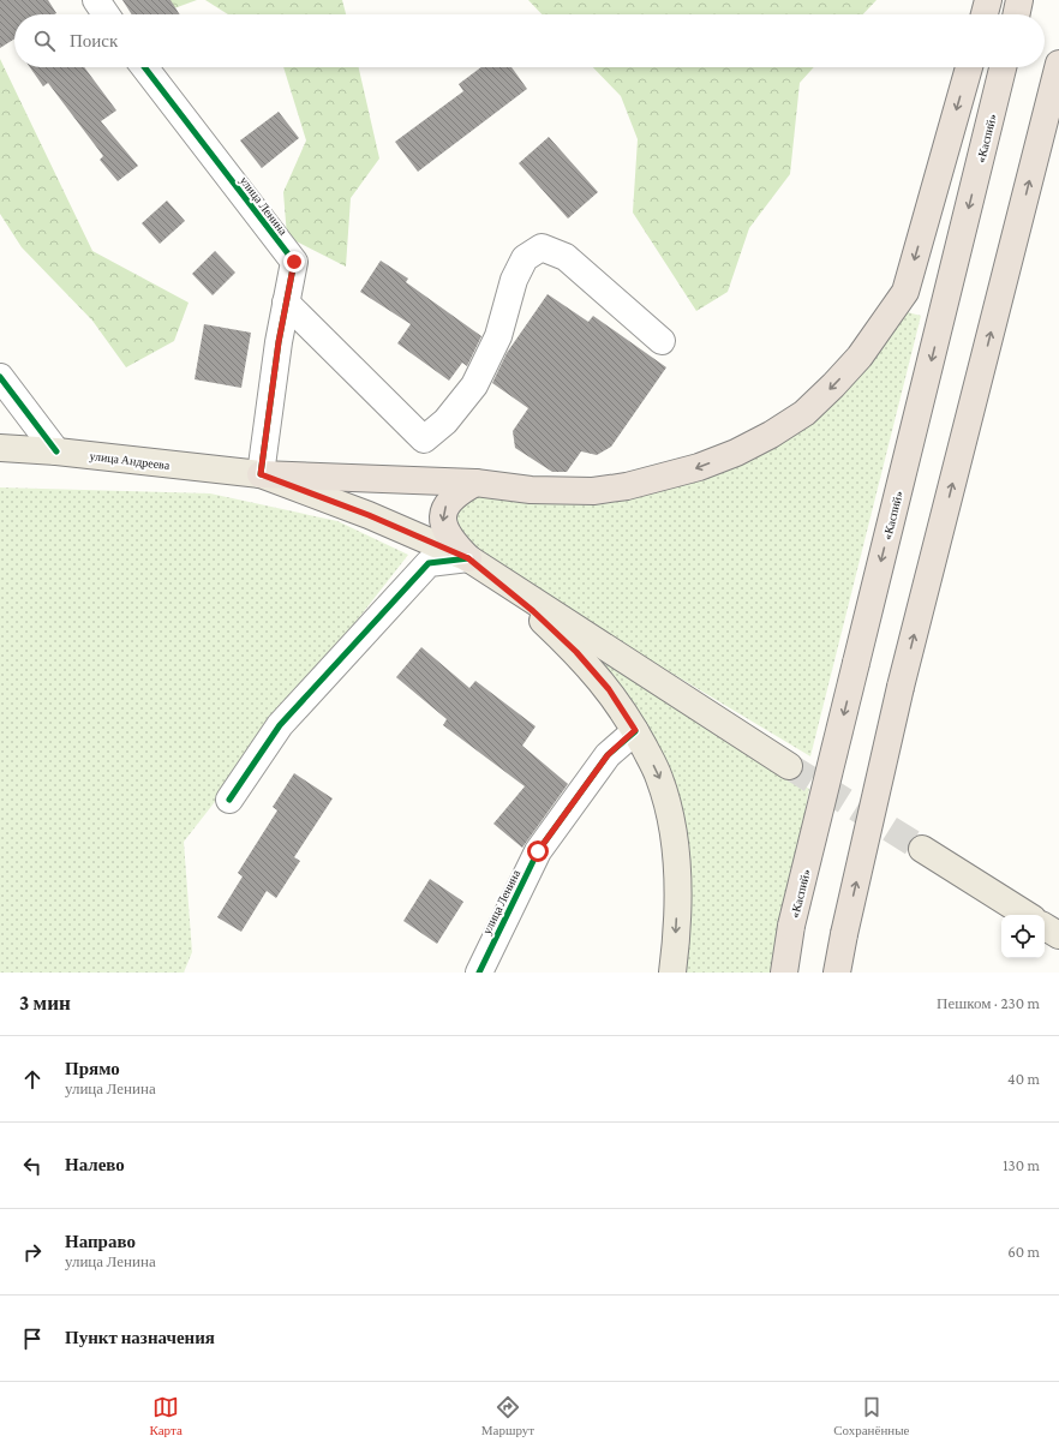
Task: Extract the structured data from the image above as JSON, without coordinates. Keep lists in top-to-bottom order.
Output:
{
  "streets": {
    "highway": ["«Каспий»"],
    "main road": ["улица Андреева"],
    "street": ["улица Ленина"]
  },
  "crossings": [
    ["улица Ленина", "улица Андреева"]
  ],
  "page": {
    "search": "Поиск",
    "heading": ["3 мин", "Пешком · 230 m"],
    "list": [
      ["Прямо", "улица Ленина", "40 m"],
      ["Налево", "130 m"],
      ["Направо", "улица Ленина", "60 m"],
      "Пункт назначения"
    ],
    "nav": ["Карта", "Маршрут", "Сохранённые"]
  }
}
